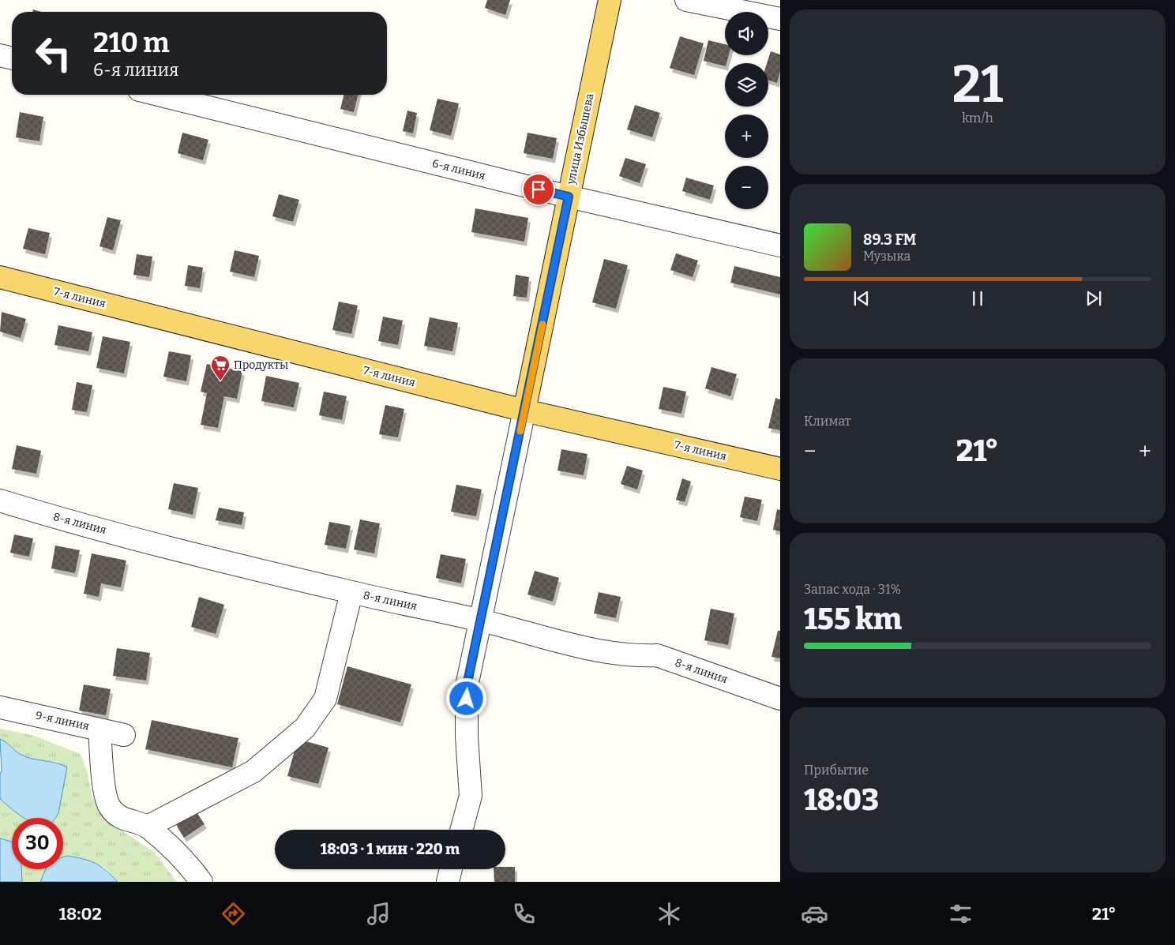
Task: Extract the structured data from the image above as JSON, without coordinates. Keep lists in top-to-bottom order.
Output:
{
  "streets": {
    "main road": ["улица Избышева", "7-я линия"],
    "street": ["6-я линия", "8-я линия", "9-я линия"]
  },
  "crossings": [
    ["улица Избышева", "6-я линия"],
    ["улица Избышева", "7-я линия"],
    ["улица Избышева", "8-я линия"]
  ],
  "places": {
    "supermarket": ["Продукты"]
  },
  "page": {
    "tile": [
      ["21", "km/h"],
      "Климат",
      ["Запас хода · 31%", "155 km"],
      ["Прибытие", "18:03"]
    ],
    "map_buttons": ["+", "−"],
    "turn": ["210 m", "6-я линия"],
    "song": ["89.3 FM", "Музыка"],
    "heat": ["−", "21°", "+"],
    "limit": "30",
    "trip": "18:03 · 1 мин · 220 m",
    "tabs": ["18:02", "21°"]
  }
}
